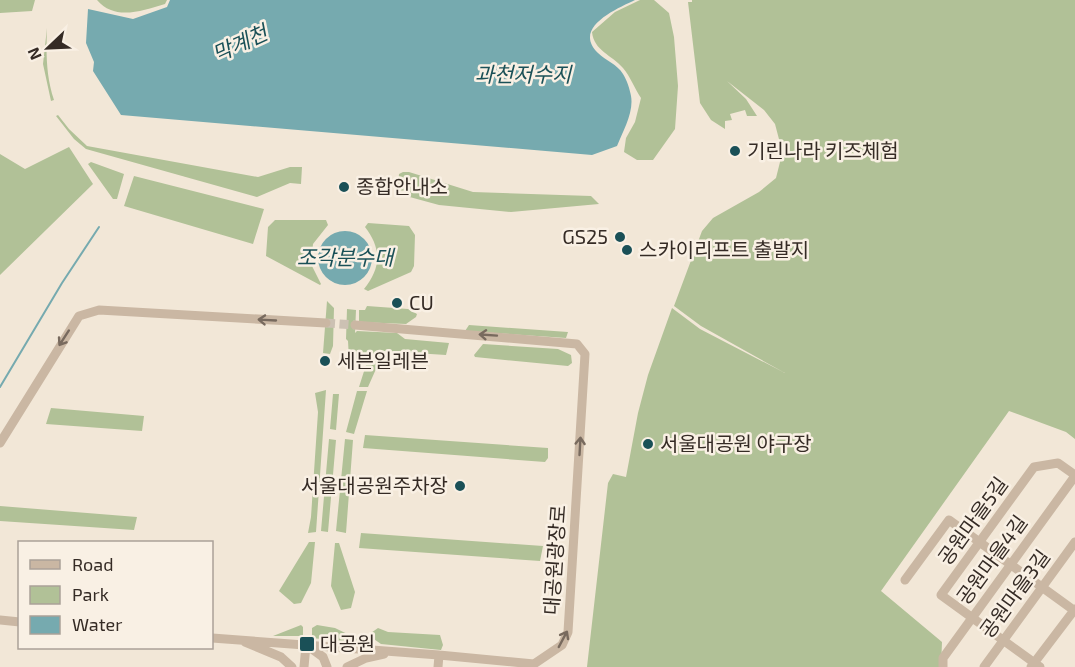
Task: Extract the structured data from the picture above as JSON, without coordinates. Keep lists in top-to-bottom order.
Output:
{
  "streets": {
    "street": [
      "공원마을5길",
      "대공원광장로",
      "공원마을4길",
      "공원마을3길"
    ]
  },
  "crossings": [
    ["공원마을5길", "공원마을4길"]
  ],
  "water": ["막계천", "과천저수지", "조각분수대"],
  "places": {
    "other": [
      "기린나라 키즈체험",
      "종합안내소",
      "GS25",
      "스카이리프트 출발지",
      "CU",
      "세븐일레븐",
      "서울대공원 야구장",
      "서울대공원주차장"
    ],
    "transit": ["대공원"]
  },
  "legend": ["Road", "Park", "Water"],
  "north": "bottom left"
}
